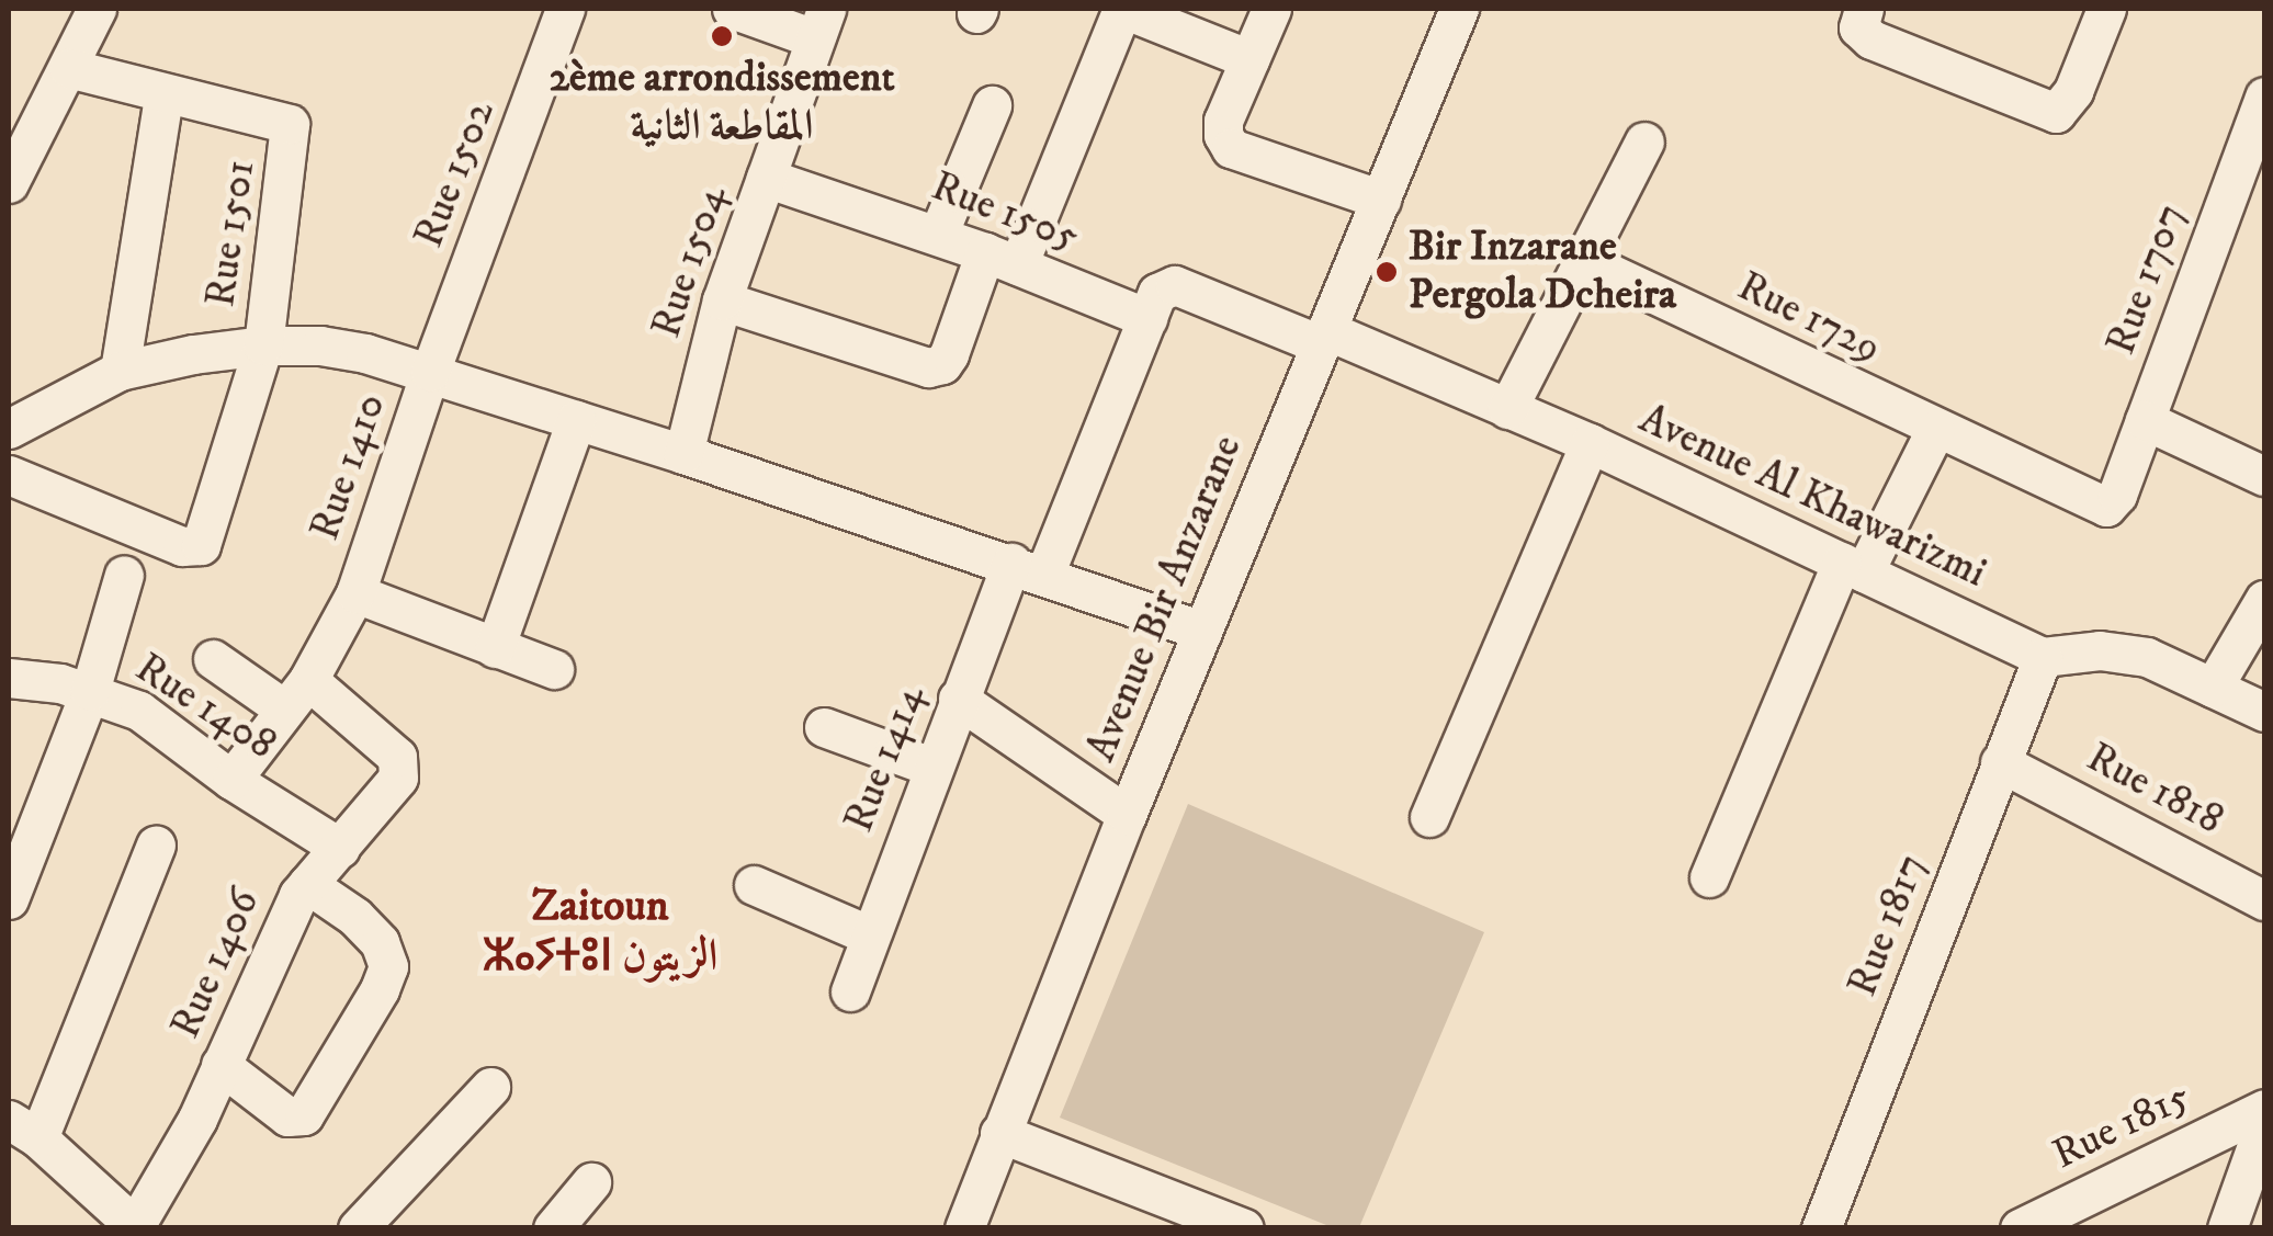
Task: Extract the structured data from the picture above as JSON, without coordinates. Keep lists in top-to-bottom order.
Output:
{
  "streets": {
    "street": [
      "Rue 1502",
      "Rue 1505",
      "Rue 1501",
      "Rue 1504",
      "Rue 1707",
      "Rue 1729",
      "Rue 1410",
      "Avenue Al Khawarizmi",
      "Avenue Bir Anzarane",
      "Rue 1408",
      "Rue 1414",
      "Rue 1818",
      "Rue 1817",
      "Rue 1406",
      "Rue 1815"
    ]
  },
  "crossings": [
    ["Rue 1502", "Rue 1410"],
    ["Rue 1505", "Rue 1504"],
    ["Rue 1707", "Rue 1729"],
    ["Rue 1410", "Rue 1408"],
    ["Rue 1410", "Rue 1406"],
    ["Avenue Al Khawarizmi", "Avenue Bir Anzarane"],
    ["Avenue Al Khawarizmi", "Rue 1817"],
    ["Rue 1408", "Rue 1406"],
    ["Rue 1818", "Rue 1817"]
  ],
  "districts": ["Zaitoun ⵣⴰⵢⵜⵓⵏ الزيتون"],
  "places": ["2ème arrondissement المقاطعة الثانية", "Bir Inzarane Pergola Dcheira"]
}
